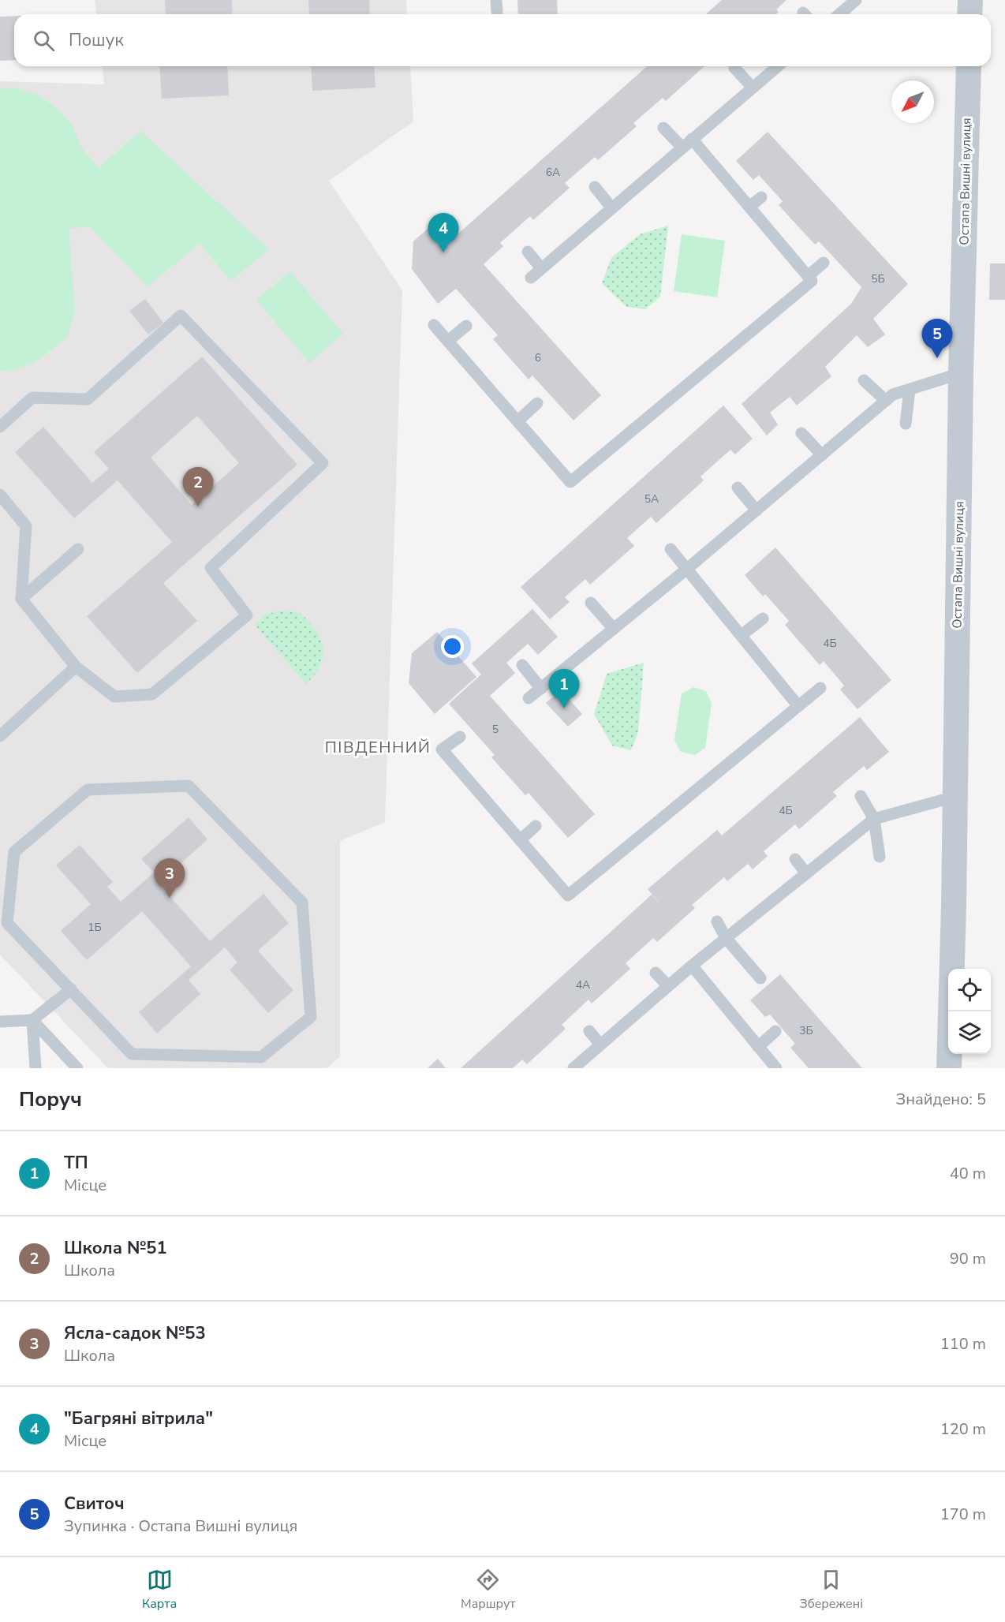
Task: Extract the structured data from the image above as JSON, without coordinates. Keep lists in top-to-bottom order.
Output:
{
  "streets": {
    "street": ["Остапа Вишні вулиця"]
  },
  "districts": ["ПІВДЕННИЙ"],
  "house_numbers": [
    "6А",
    "5Б",
    "6",
    "5А",
    "4Б",
    "5",
    "4Б",
    "1Б",
    "4А",
    "3Б"
  ],
  "north": "bottom left",
  "page": {
    "search": "Пошук",
    "pins": [
      "4",
      "5",
      "2",
      "1",
      "3"
    ],
    "heading": ["Поруч", "Знайдено: 5"],
    "list": [
      {
        "mark": "1",
        "name": "ТП",
        "note": "Місце",
        "value": "40 m"
      },
      {
        "mark": "2",
        "name": "Школа №51",
        "note": "Школа",
        "value": "90 m"
      },
      {
        "mark": "3",
        "name": "Ясла-садок №53",
        "note": "Школа",
        "value": "110 m"
      },
      {
        "mark": "4",
        "name": "\"Багряні вітрила\"",
        "note": "Місце",
        "value": "120 m"
      },
      {
        "mark": "5",
        "name": "Свиточ",
        "note": "Зупинка · Остапа Вишні вулиця",
        "value": "170 m"
      }
    ],
    "nav": ["Карта", "Маршрут", "Збережені"]
  }
}
